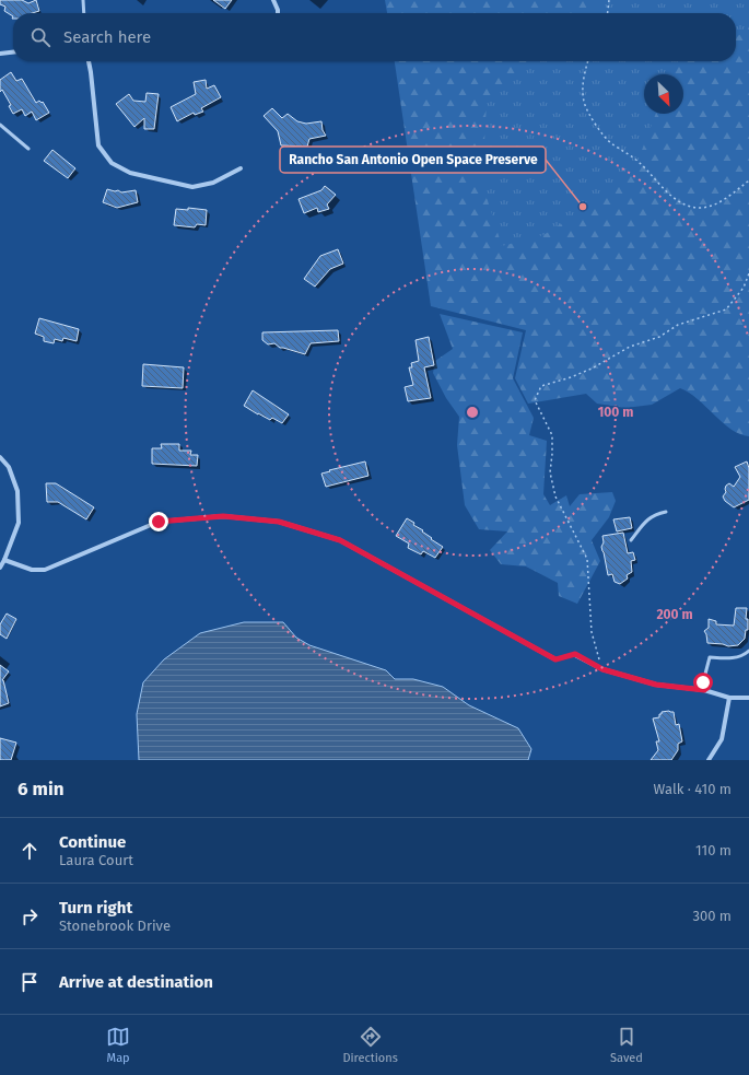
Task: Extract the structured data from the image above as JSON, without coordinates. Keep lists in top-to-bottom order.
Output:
{
  "places": ["Rancho San Antonio Open Space Preserve"],
  "north": "bottom right",
  "page": {
    "search": "Search here",
    "heading": ["6 min", "Walk · 410 m"],
    "list": [
      ["Continue", "Laura Court", "110 m"],
      ["Turn right", "Stonebrook Drive", "300 m"],
      "Arrive at destination"
    ],
    "nav": ["Map", "Directions", "Saved"]
  },
  "rings": ["100 m", "200 m"]
}
